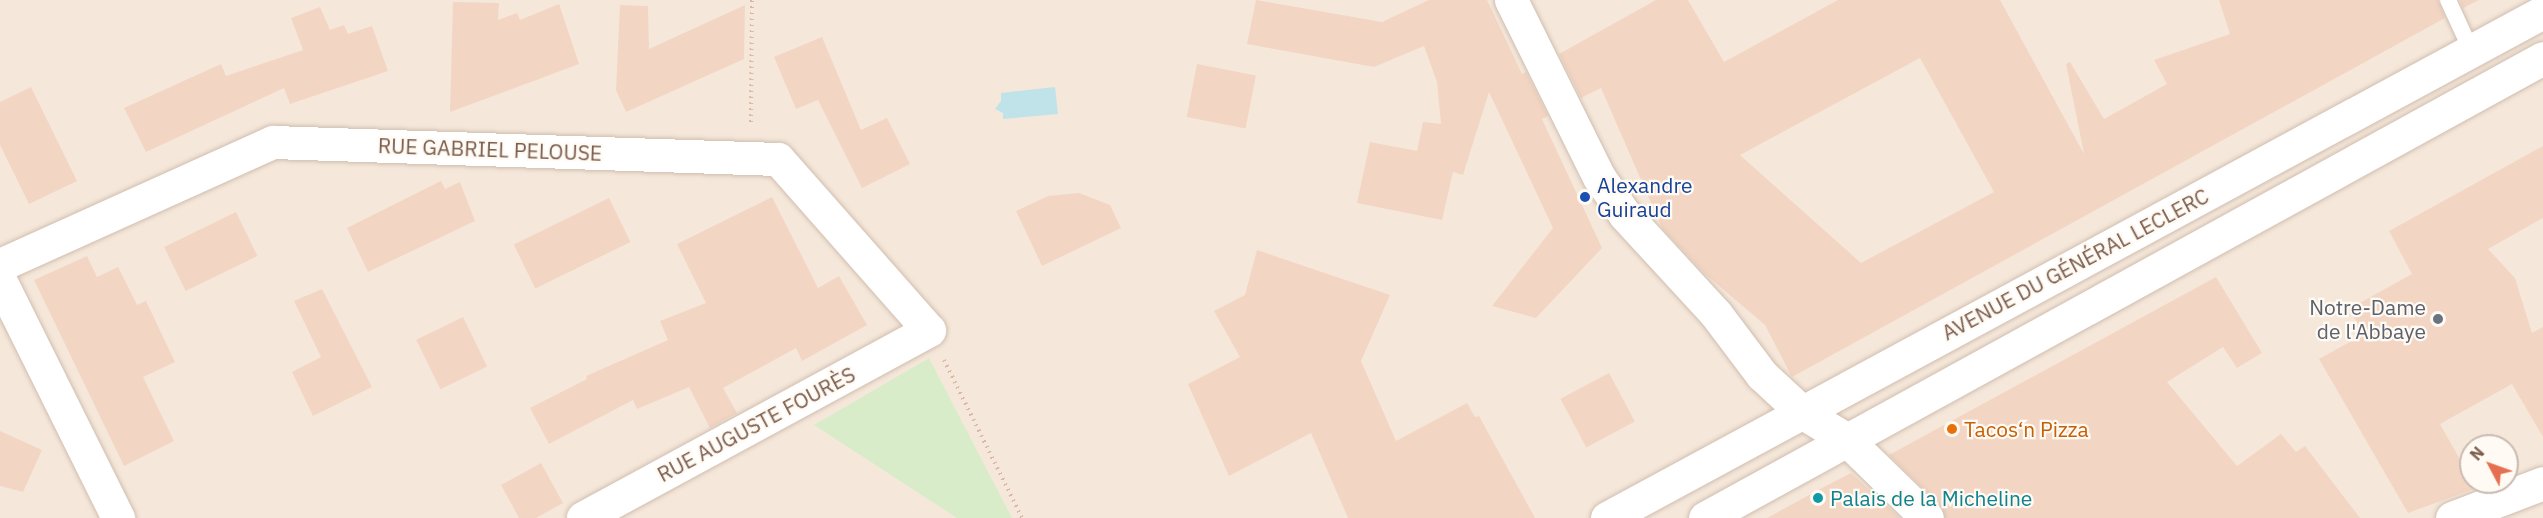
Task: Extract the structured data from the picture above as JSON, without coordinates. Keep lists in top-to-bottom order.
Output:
{
  "streets": {
    "street": ["RUE GABRIEL PELOUSE", "AVENUE DU GÉNÉRAL LECLERC", "RUE AUGUSTE FOURÈS"]
  },
  "crossings": [
    ["RUE GABRIEL PELOUSE", "RUE AUGUSTE FOURÈS"]
  ],
  "places": [
    "Alexandre Guiraud",
    "Notre-Dame de l'Abbaye",
    "Tacos‘n Pizza",
    "Palais de la Micheline"
  ],
  "north": "top left"
}
